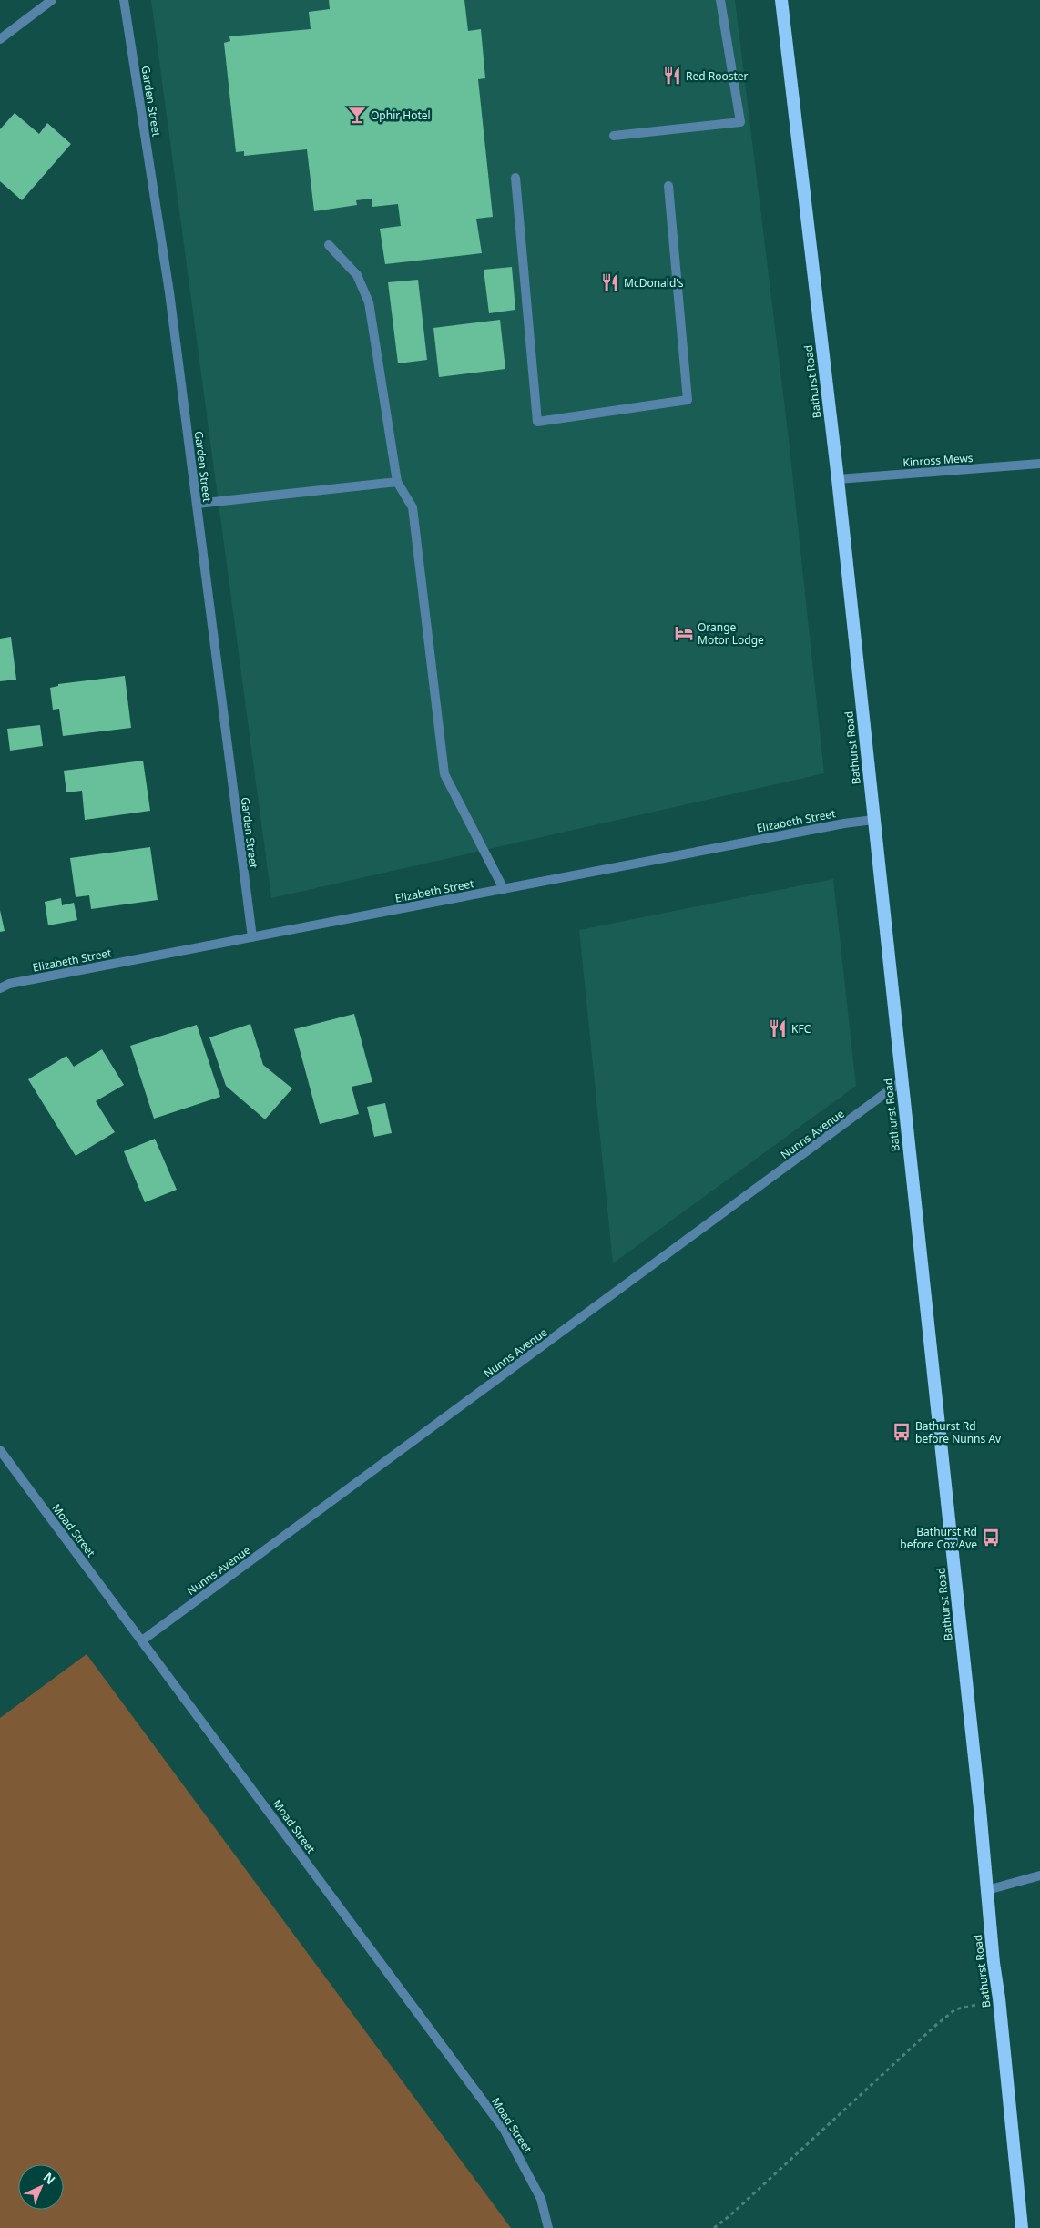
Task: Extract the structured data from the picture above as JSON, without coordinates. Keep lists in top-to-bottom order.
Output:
{
  "streets": {
    "highway": ["Bathurst Road"],
    "street": [
      "Garden Street",
      "Kinross Mews",
      "Elizabeth Street",
      "Nunns Avenue",
      "Moad Street"
    ]
  },
  "crossings": [
    ["Garden Street", "Elizabeth Street"],
    ["Bathurst Road", "Kinross Mews"],
    ["Bathurst Road", "Elizabeth Street"],
    ["Bathurst Road", "Nunns Avenue"],
    ["Nunns Avenue", "Moad Street"]
  ],
  "places": {
    "restaurant": ["Red Rooster", "McDonald's", "KFC"],
    "bar": ["Ophir Hotel"],
    "hotel": ["Orange Motor Lodge"],
    "bus stop": ["Bathurst Rd before Nunns Av", "Bathurst Rd before Cox Ave"]
  },
  "north": "top right"
}
